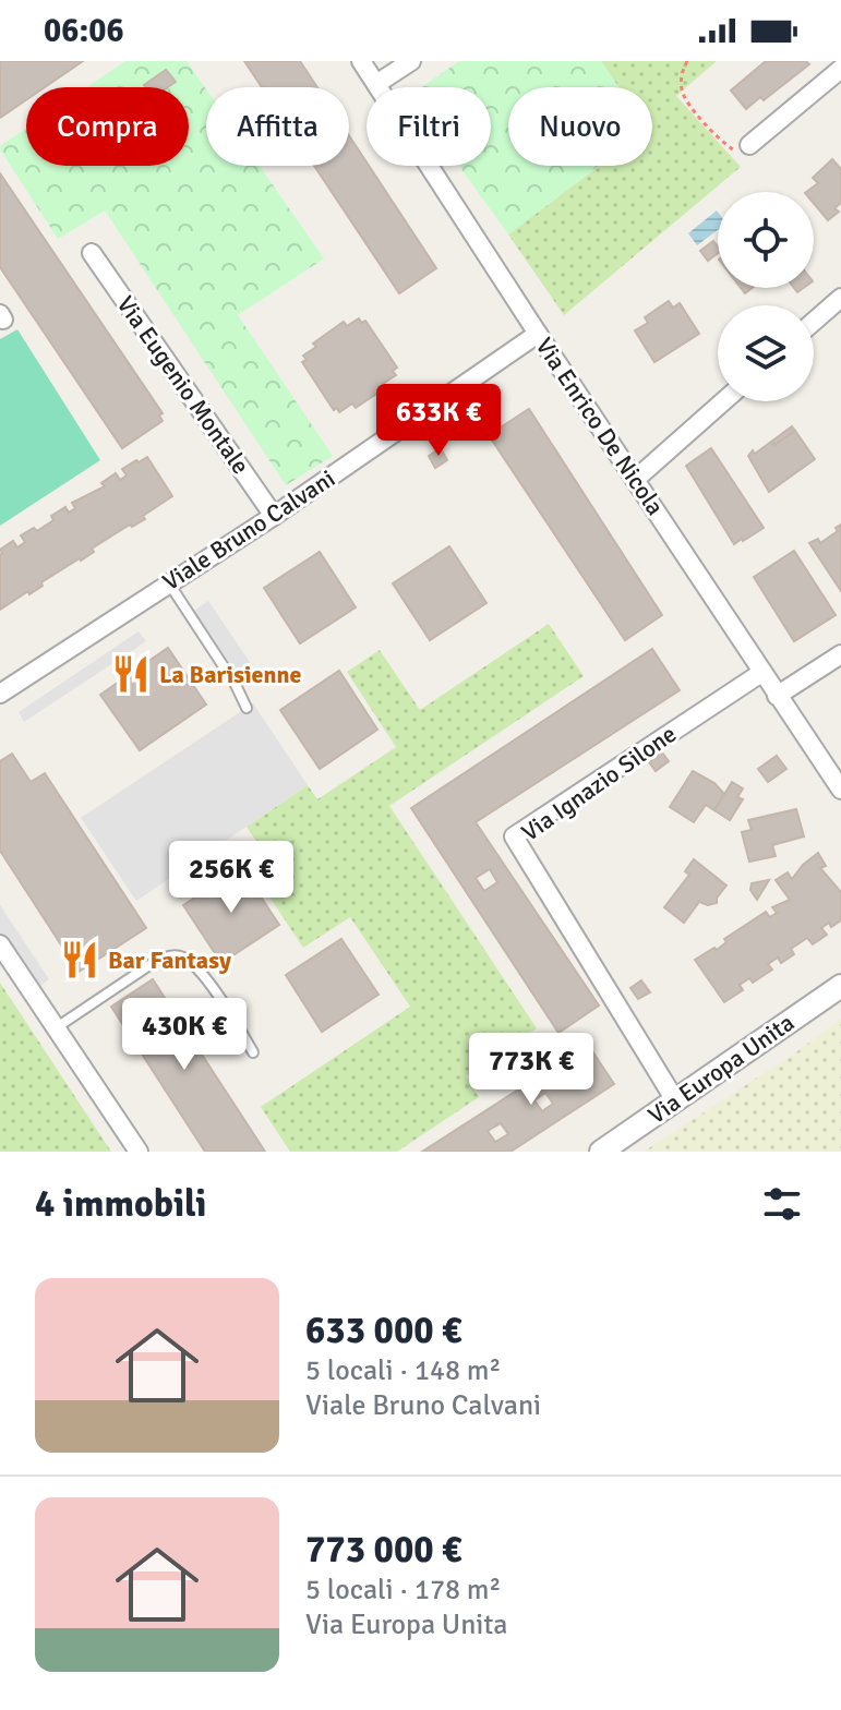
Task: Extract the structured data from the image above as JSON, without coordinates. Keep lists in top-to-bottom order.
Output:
{
  "streets": {
    "street": [
      "Via Eugenio Montale",
      "Via Enrico De Nicola",
      "Viale Bruno Calvani",
      "Via Ignazio Silone",
      "Via Europa Unita"
    ]
  },
  "crossings": [
    ["Via Eugenio Montale", "Viale Bruno Calvani"],
    ["Via Enrico De Nicola", "Viale Bruno Calvani"],
    ["Via Enrico De Nicola", "Via Ignazio Silone"],
    ["Via Ignazio Silone", "Via Europa Unita"]
  ],
  "places": {
    "restaurant": ["La Barisienne", "Bar Fantasy"]
  },
  "page": {
    "status": "06:06",
    "chip": [
      "Compra",
      "Affitta",
      "Filtri",
      "Nuovo"
    ],
    "price": [
      "633K €",
      "256K €",
      "430K €",
      "773K €"
    ],
    "heading": "4 immobili",
    "list": [
      {
        "name": "633 000 €",
        "note": "5 locali · 148 m² · Viale Bruno Calvani"
      },
      {
        "name": "773 000 €",
        "note": "5 locali · 178 m² · Via Europa Unita"
      }
    ]
  }
}
